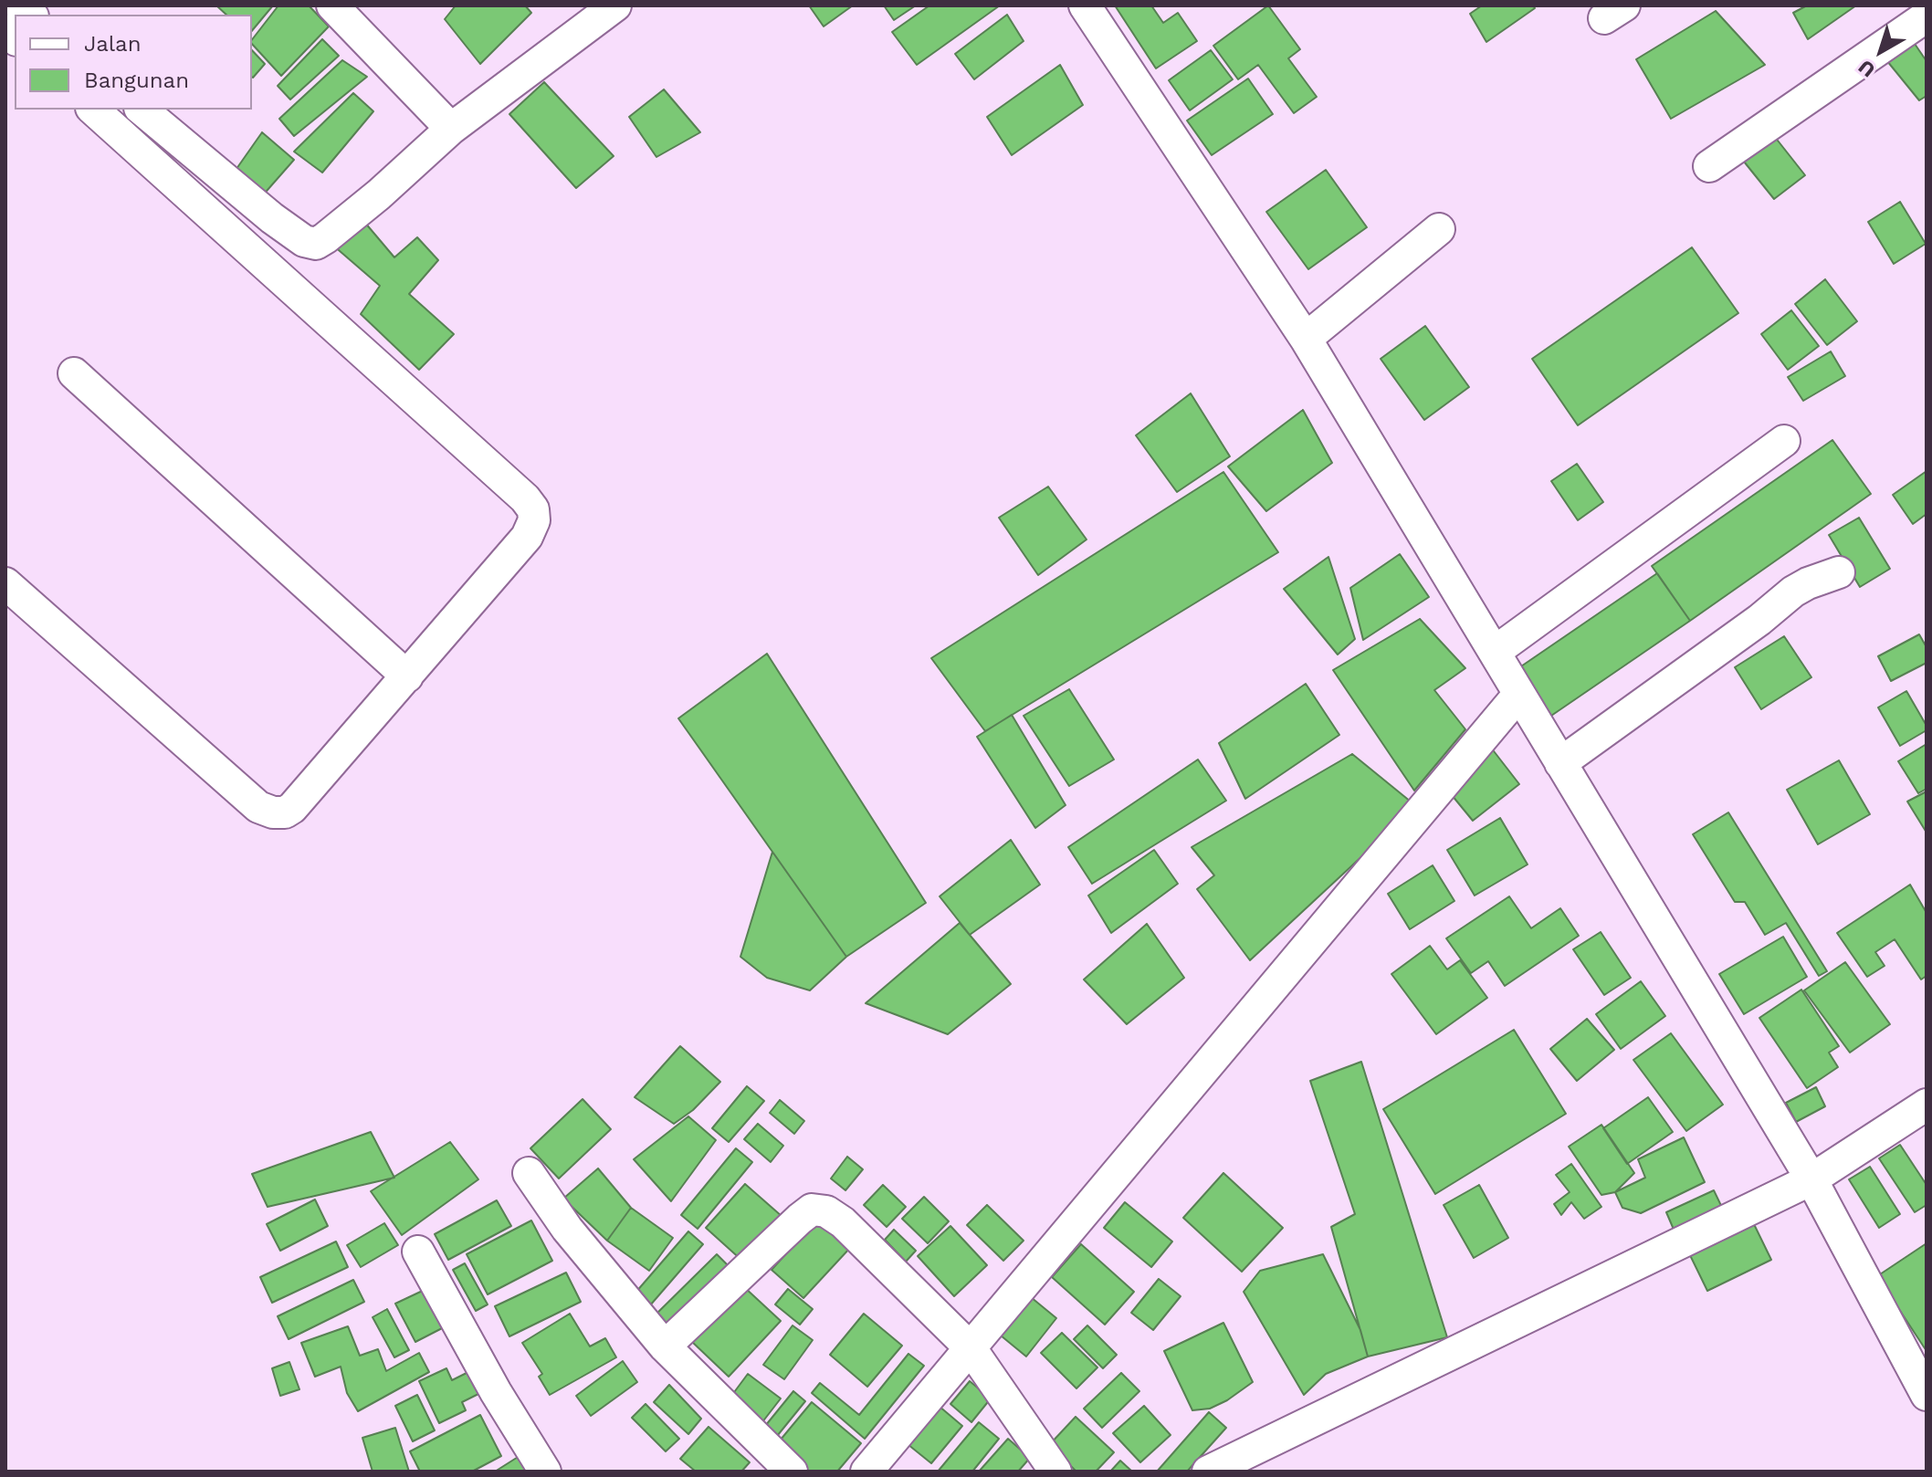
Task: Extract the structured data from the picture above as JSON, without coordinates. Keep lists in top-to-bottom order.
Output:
{
  "legend": ["Jalan", "Bangunan"],
  "north": "bottom left"
}
